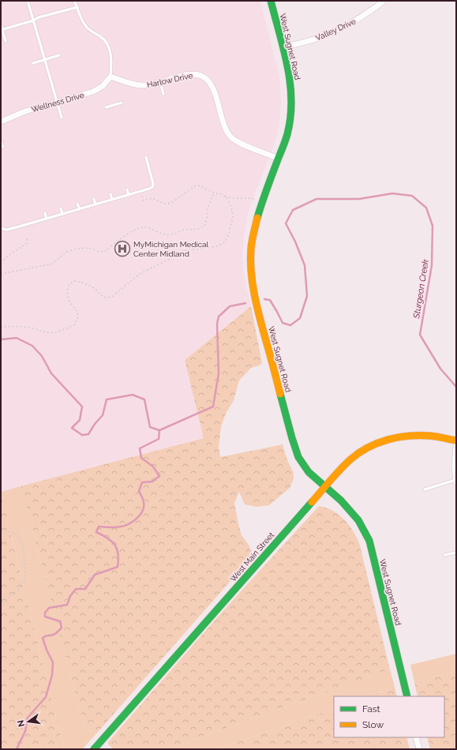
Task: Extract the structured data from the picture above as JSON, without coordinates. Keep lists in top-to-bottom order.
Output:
{
  "streets": {
    "street": [
      "Valley Drive",
      "West Sugnet Road",
      "Harlow Drive",
      "Wellness Drive",
      "West Main Street"
    ]
  },
  "crossings": [
    ["Valley Drive", "West Sugnet Road"],
    ["West Sugnet Road", "Harlow Drive"],
    ["West Sugnet Road", "West Main Street"],
    ["Harlow Drive", "Wellness Drive"]
  ],
  "water": ["Sturgeon Creek"],
  "places": {
    "hospital": ["MyMichigan Medical Center Midland"]
  },
  "legend": ["Fast", "Slow"],
  "north": "left"
}
